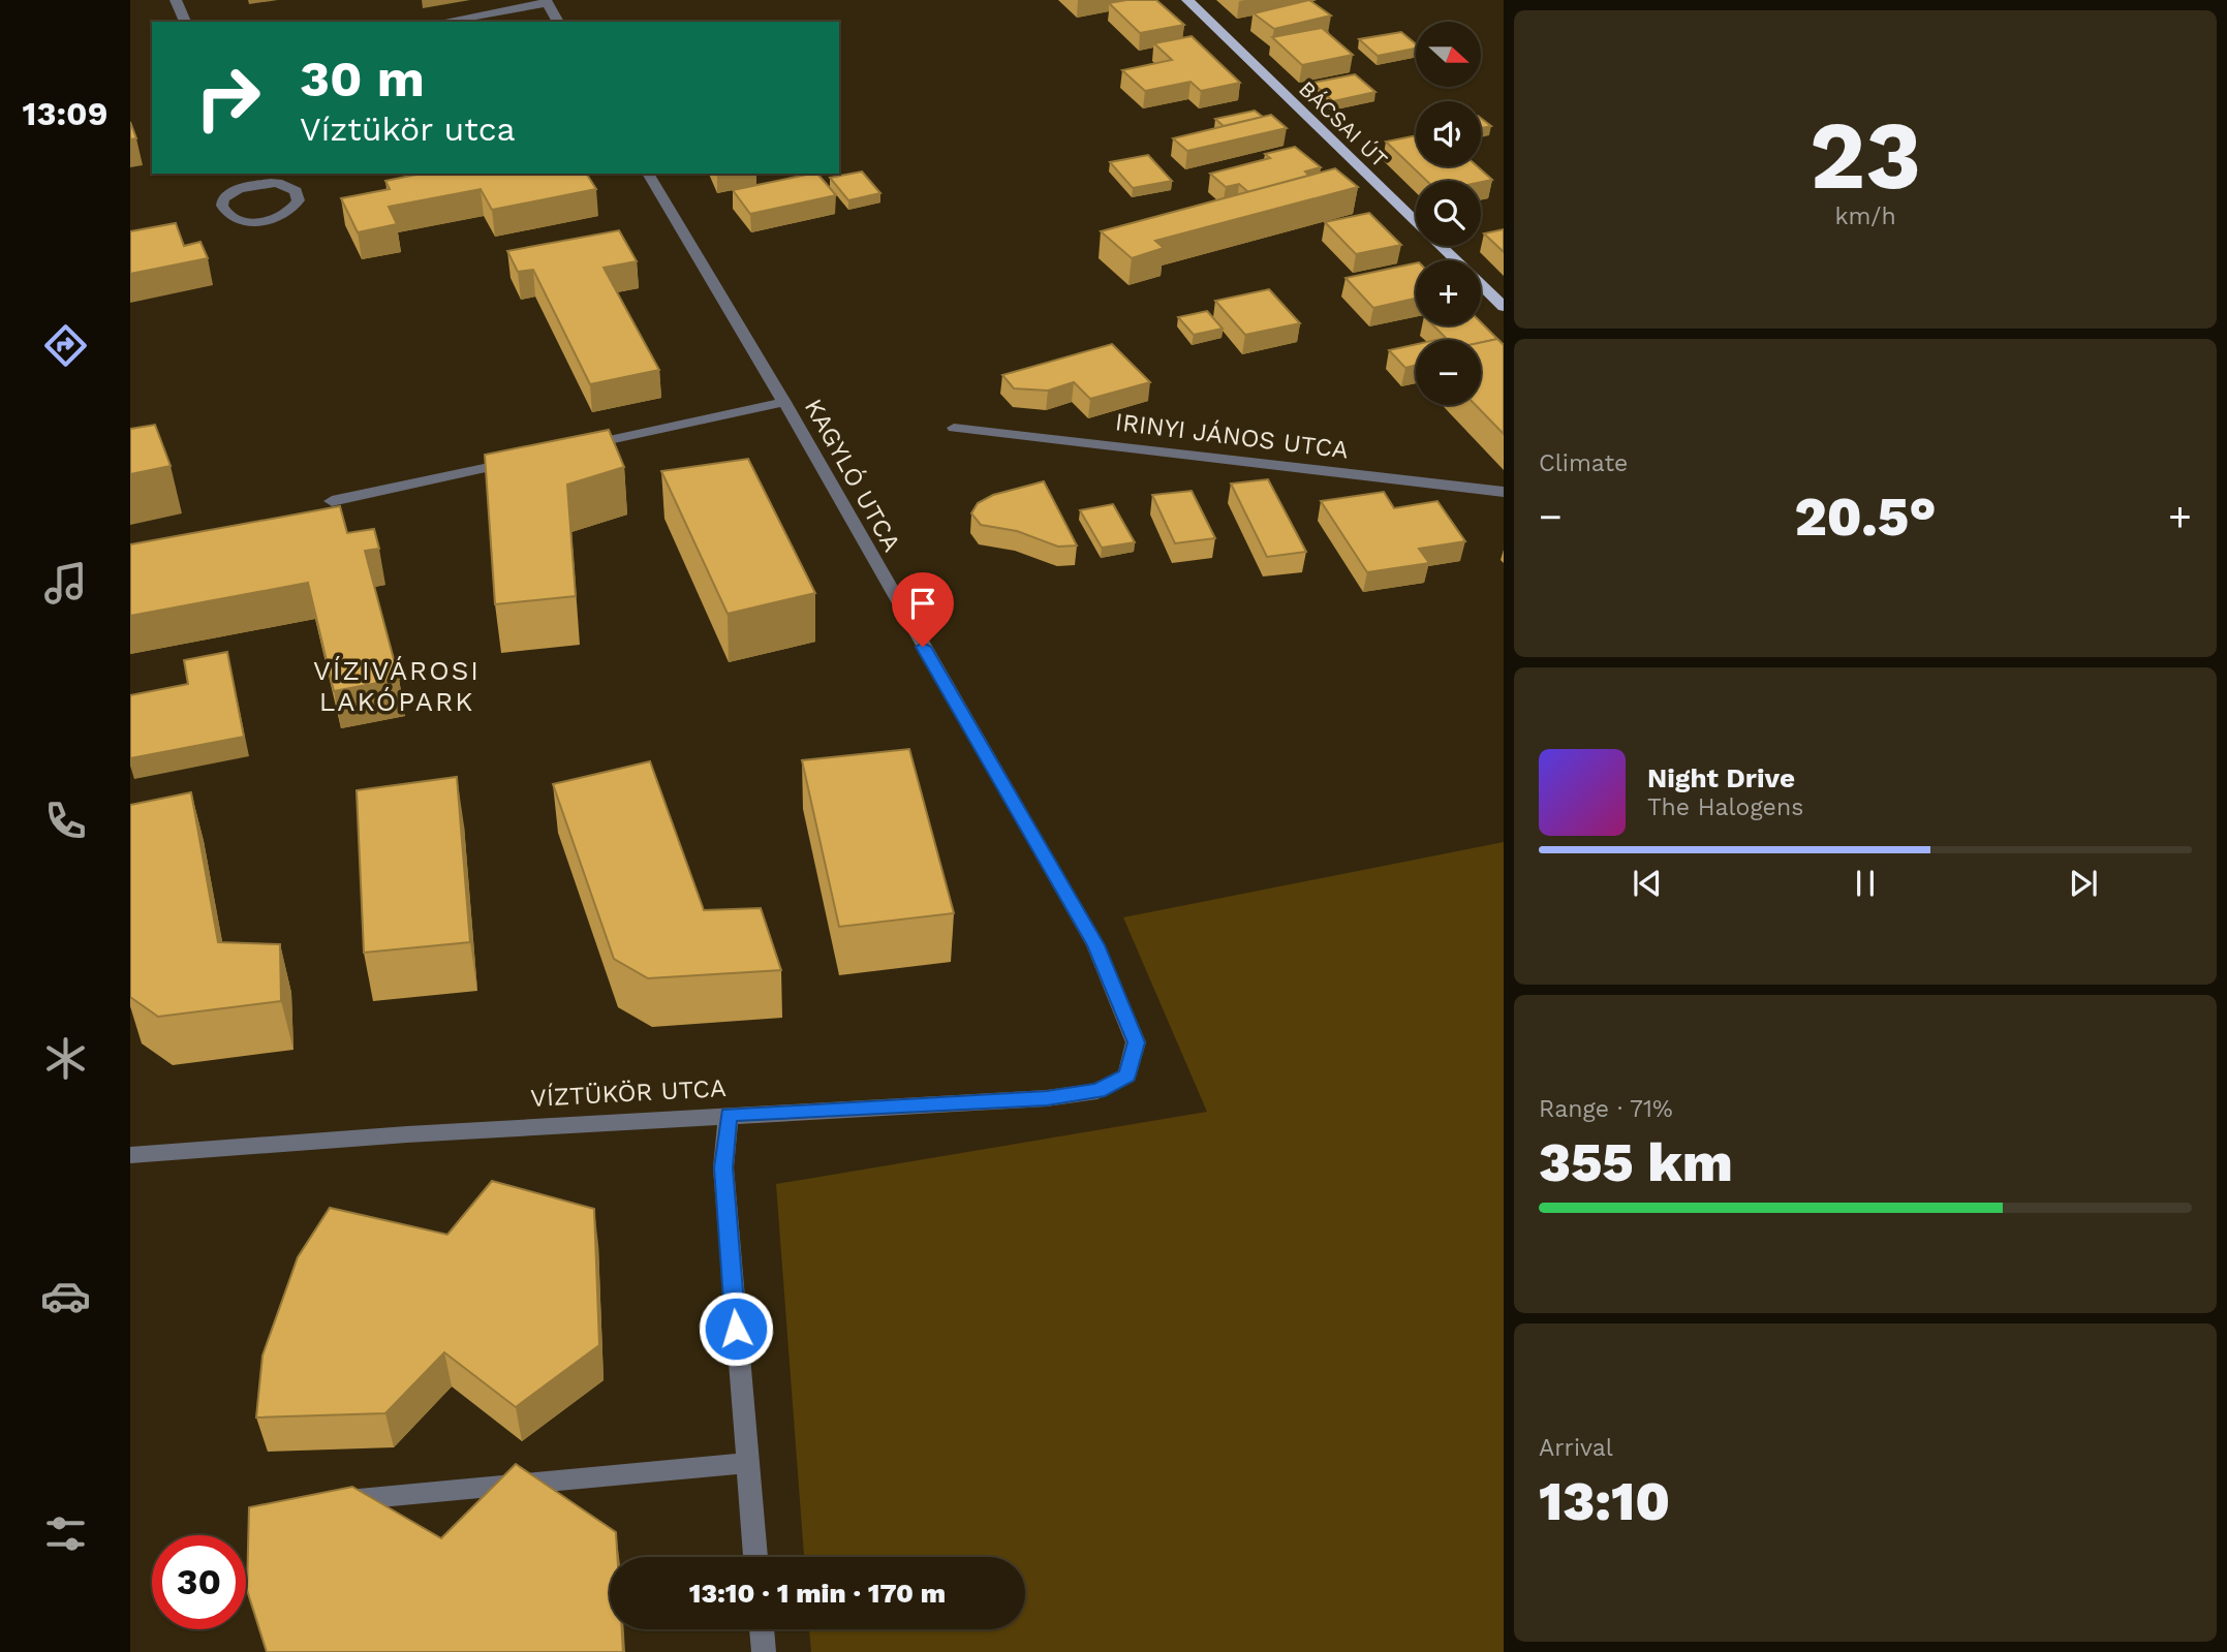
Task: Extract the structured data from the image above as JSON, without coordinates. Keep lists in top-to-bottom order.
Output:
{
  "streets": {
    "main road": ["BÁCSAI ÚT"],
    "street": ["IRINYI JÁNOS UTCA", "KAGYLÓ UTCA", "VÍZTÜKÖR UTCA"]
  },
  "crossings": [
    ["KAGYLÓ UTCA", "VÍZTÜKÖR UTCA"]
  ],
  "districts": ["VÍZIVÁROSI LAKÓPARK"],
  "north": "right",
  "page": {
    "tabs": "13:09",
    "tile": [
      ["23", "km/h"],
      "Climate",
      ["Range · 71%", "355 km"],
      ["Arrival", "13:10"]
    ],
    "map_buttons": ["+", "−"],
    "turn": ["30 m", "Víztükör utca"],
    "heat": ["−", "20.5°", "+"],
    "song": ["Night Drive", "The Halogens"],
    "limit": "30",
    "trip": "13:10 · 1 min · 170 m"
  }
}
